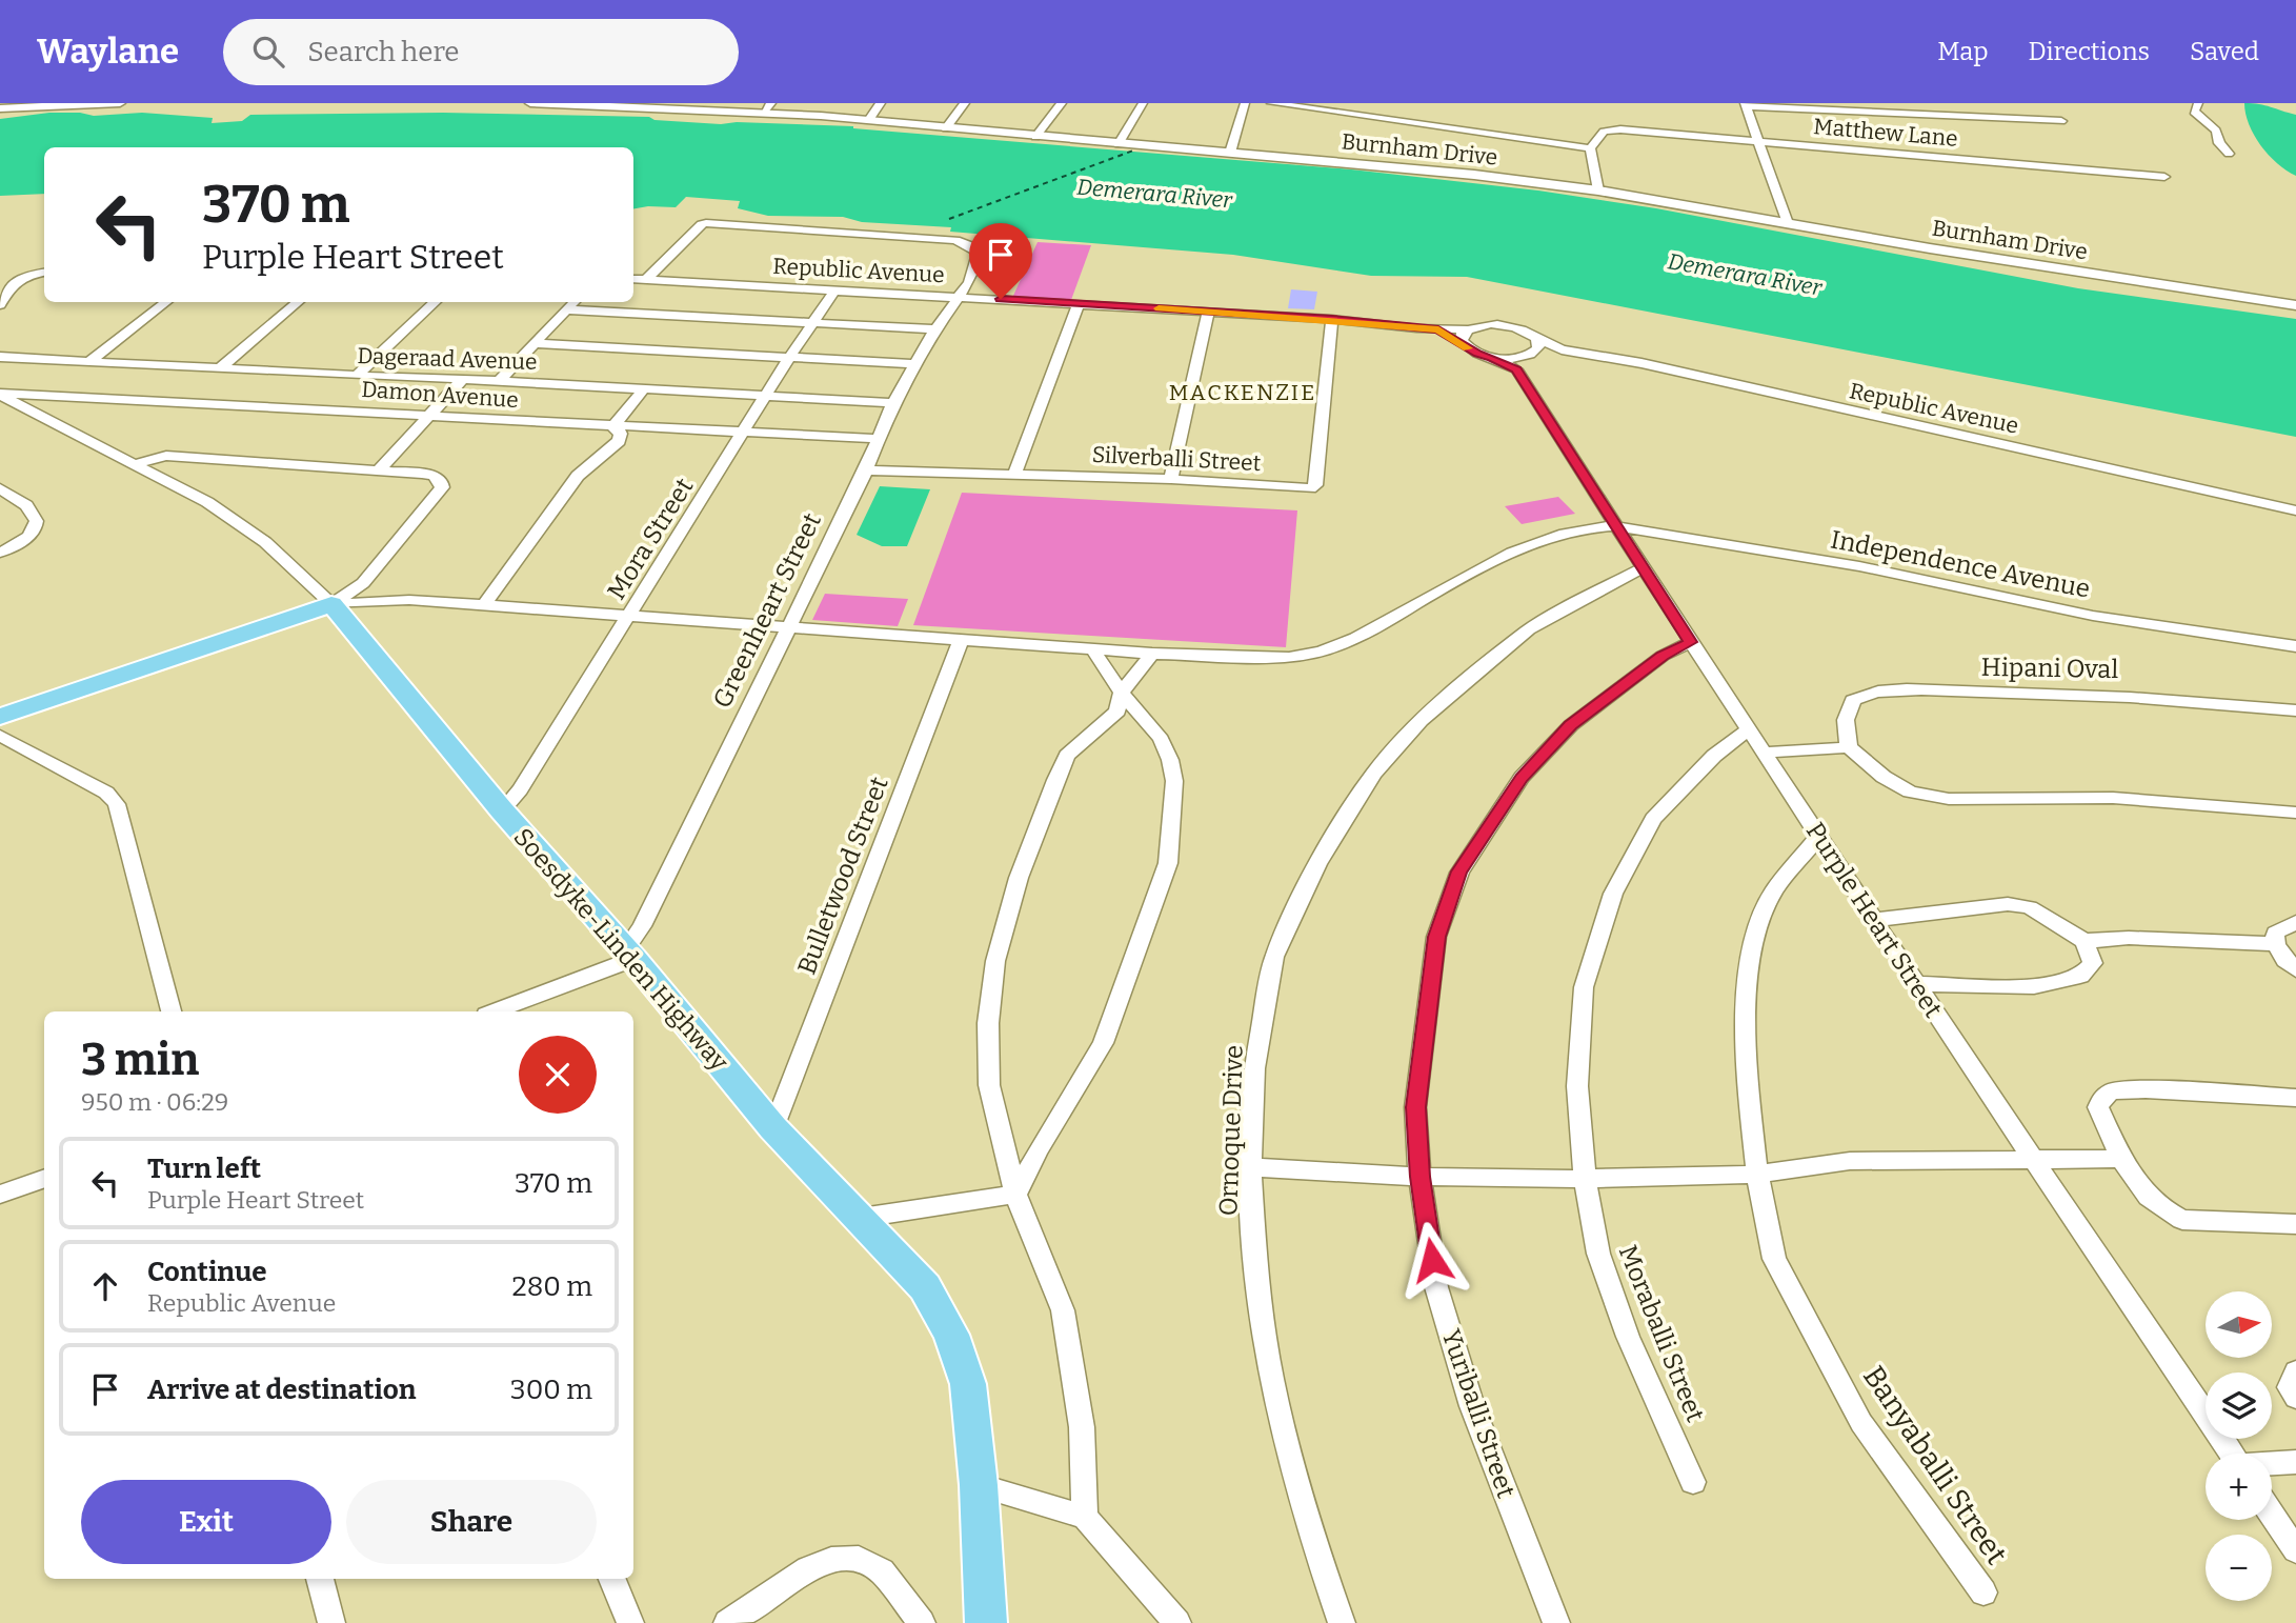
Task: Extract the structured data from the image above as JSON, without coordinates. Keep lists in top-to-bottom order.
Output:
{
  "streets": {
    "main road": ["Soesdyke-Linden Highway"],
    "street": [
      "Matthew Lane",
      "Burnham Drive",
      "Republic Avenue",
      "Dageraad Avenue",
      "Damon Avenue",
      "Silverballi Street",
      "Mora Street",
      "Independence Avenue",
      "Greenheart Street",
      "Hipani Oval",
      "Bulletwood Street",
      "Purple Heart Street",
      "Ornoque Drive",
      "Moraballi Street",
      "Yuriballi Street",
      "Banyaballi Street"
    ]
  },
  "crossings": [
    ["Republic Avenue", "Silverballi Street"],
    ["Republic Avenue", "Mora Street"],
    ["Republic Avenue", "Greenheart Street"],
    ["Dageraad Avenue", "Mora Street"],
    ["Dageraad Avenue", "Greenheart Street"],
    ["Damon Avenue", "Mora Street"],
    ["Damon Avenue", "Greenheart Street"],
    ["Silverballi Street", "Greenheart Street"],
    ["Mora Street", "Soesdyke-Linden Highway"],
    ["Independence Avenue", "Greenheart Street"],
    ["Independence Avenue", "Bulletwood Street"],
    ["Independence Avenue", "Purple Heart Street"],
    ["Greenheart Street", "Soesdyke-Linden Highway"],
    ["Bulletwood Street", "Soesdyke-Linden Highway"],
    ["Purple Heart Street", "Ornoque Drive"],
    ["Purple Heart Street", "Moraballi Street"],
    ["Purple Heart Street", "Yuriballi Street"],
    ["Purple Heart Street", "Banyaballi Street"]
  ],
  "districts": ["MACKENZIE"],
  "water": ["Demerara River"],
  "north": "right",
  "page": {
    "header": "Waylane",
    "search": "Search here",
    "nav": ["Map", "Directions", "Saved"],
    "turn": ["370 m", "Purple Heart Street"],
    "heading": ["3 min", "950 m · 06:29"],
    "list": [
      {
        "name": "Turn left",
        "note": "Purple Heart Street",
        "value": "370 m"
      },
      {
        "name": "Continue",
        "note": "Republic Avenue",
        "value": "280 m"
      },
      {
        "name": "Arrive at destination",
        "value": "300 m"
      }
    ],
    "map_buttons": ["+", "−"],
    "buttons": ["Exit", "Share"]
  }
}
